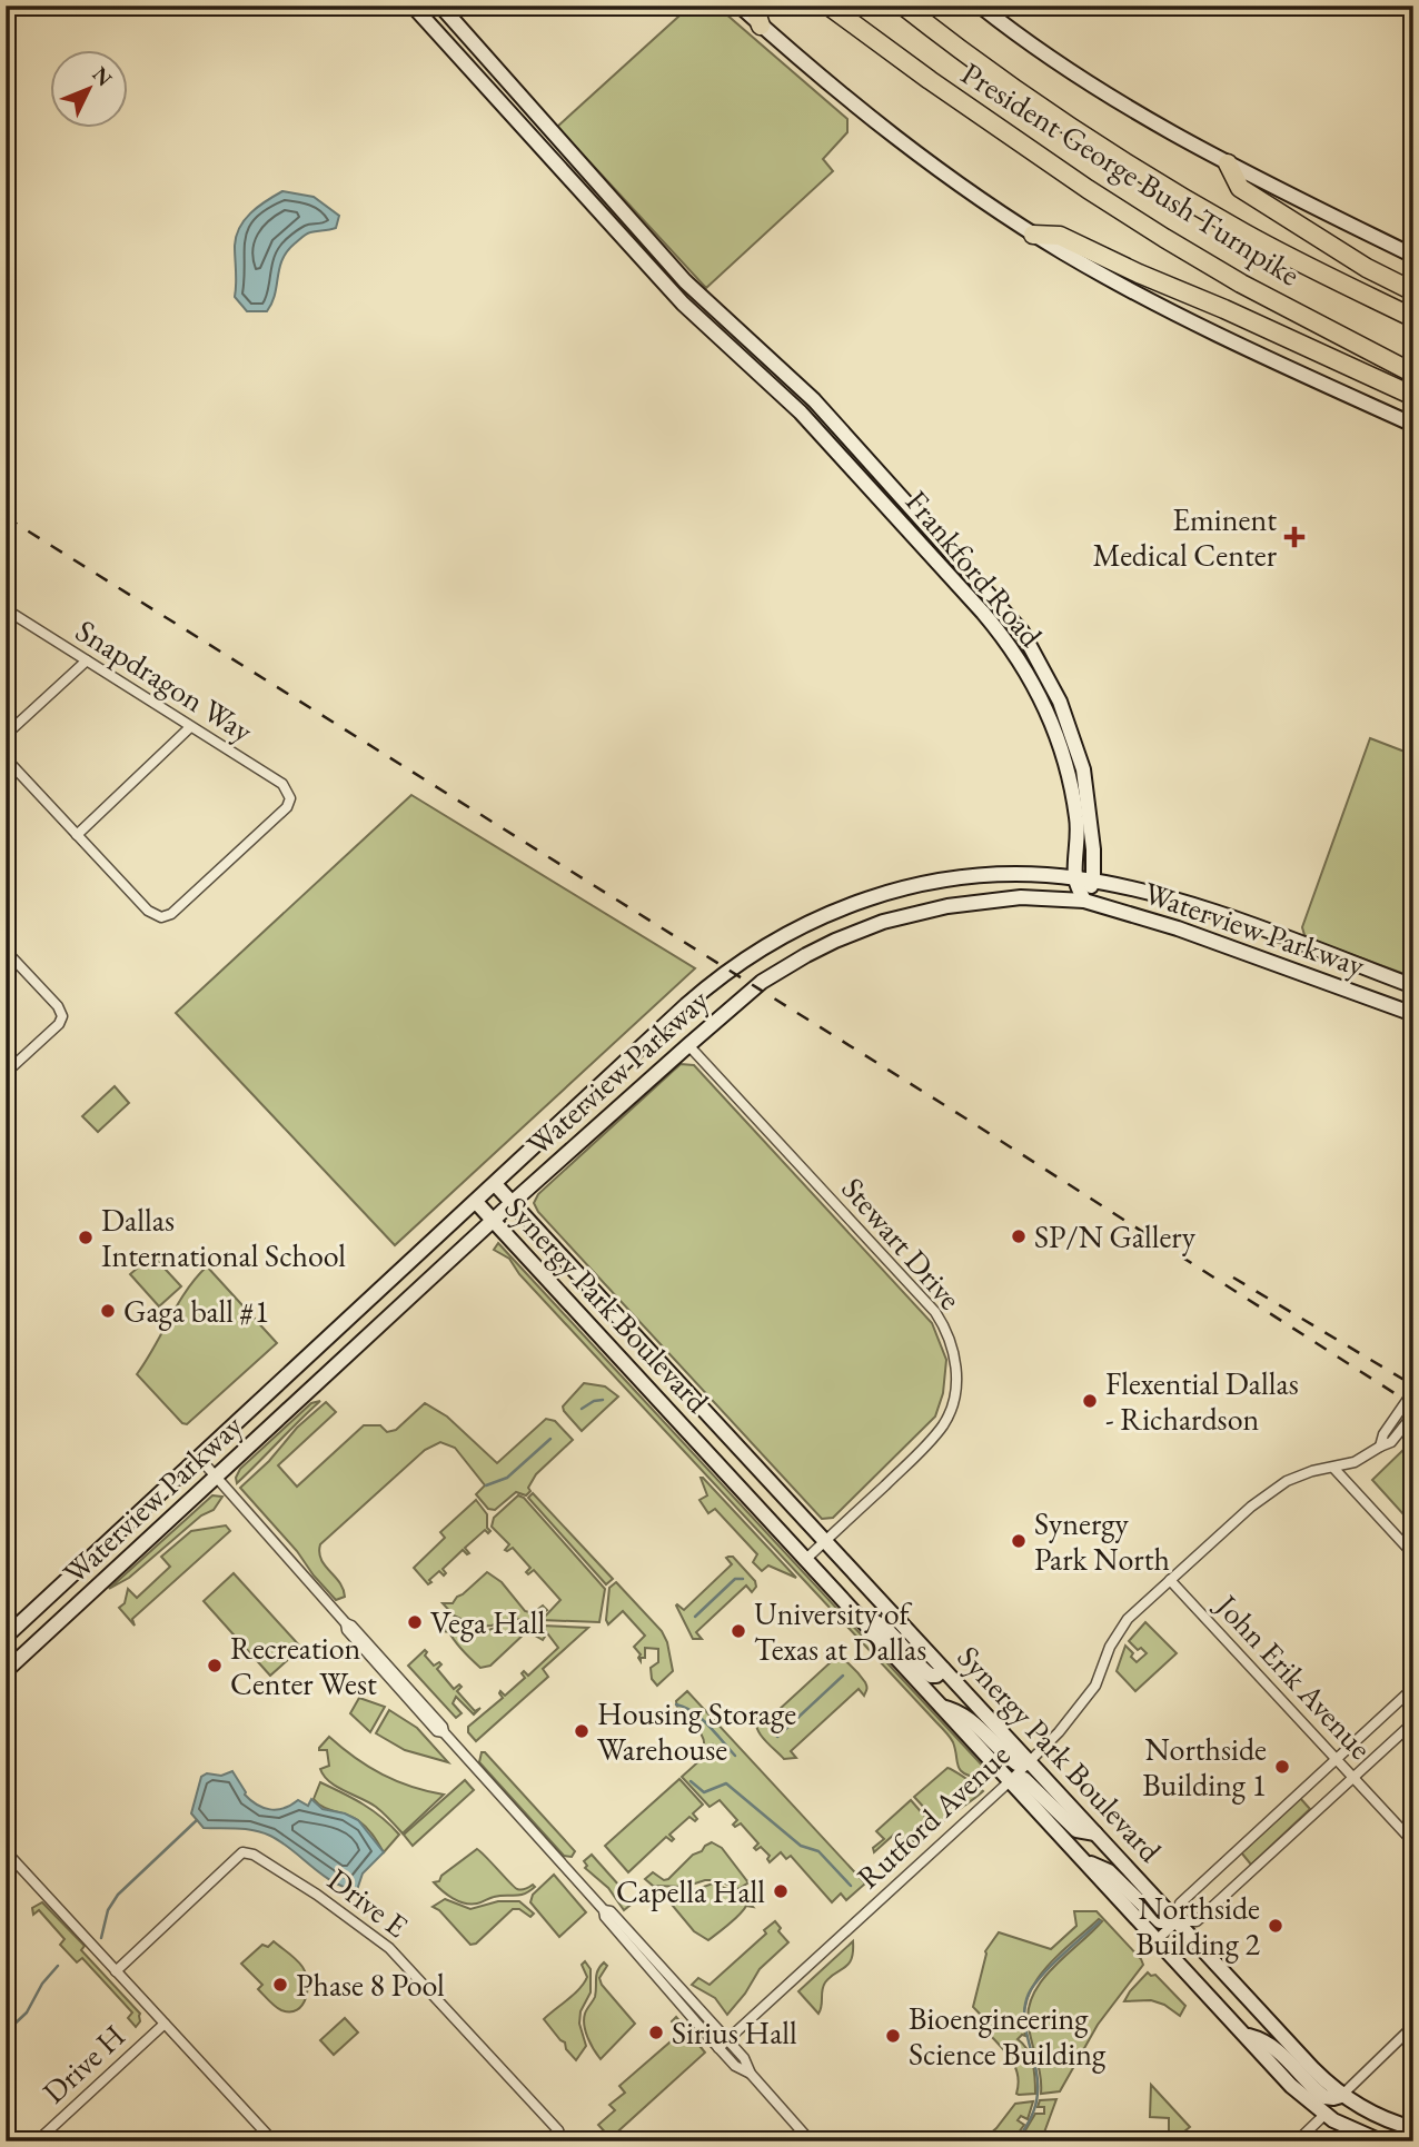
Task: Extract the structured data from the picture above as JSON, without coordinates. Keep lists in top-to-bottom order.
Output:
{
  "streets": {
    "highway": ["President George Bush Turnpike"],
    "main road": ["Frankford Road", "Waterview Parkway", "Synergy Park Boulevard"],
    "street": [
      "Snapdragon Way",
      "Stewart Drive",
      "John Erik Avenue",
      "Rutford Avenue",
      "Drive E",
      "Drive H"
    ]
  },
  "crossings": [
    ["Frankford Road", "Waterview Parkway"],
    ["Waterview Parkway", "Stewart Drive"],
    ["Waterview Parkway", "Synergy Park Boulevard"],
    ["Stewart Drive", "Synergy Park Boulevard"],
    ["Synergy Park Boulevard", "Rutford Avenue"],
    ["John Erik Avenue", "Rutford Avenue"]
  ],
  "places": {
    "health": ["Eminent Medical Center"],
    "other": [
      "SP/N Gallery",
      "Dallas International School",
      "Gaga ball #1",
      "Flexential Dallas - Richardson",
      "Synergy Park North",
      "Vega Hall",
      "University of Texas at Dallas",
      "Recreation Center West",
      "Housing Storage Warehouse",
      "Northside Building 1",
      "Capella Hall",
      "Northside Building 2",
      "Phase 8 Pool",
      "Sirius Hall",
      "Bioengineering Science Building"
    ]
  },
  "north": "top right"
}
